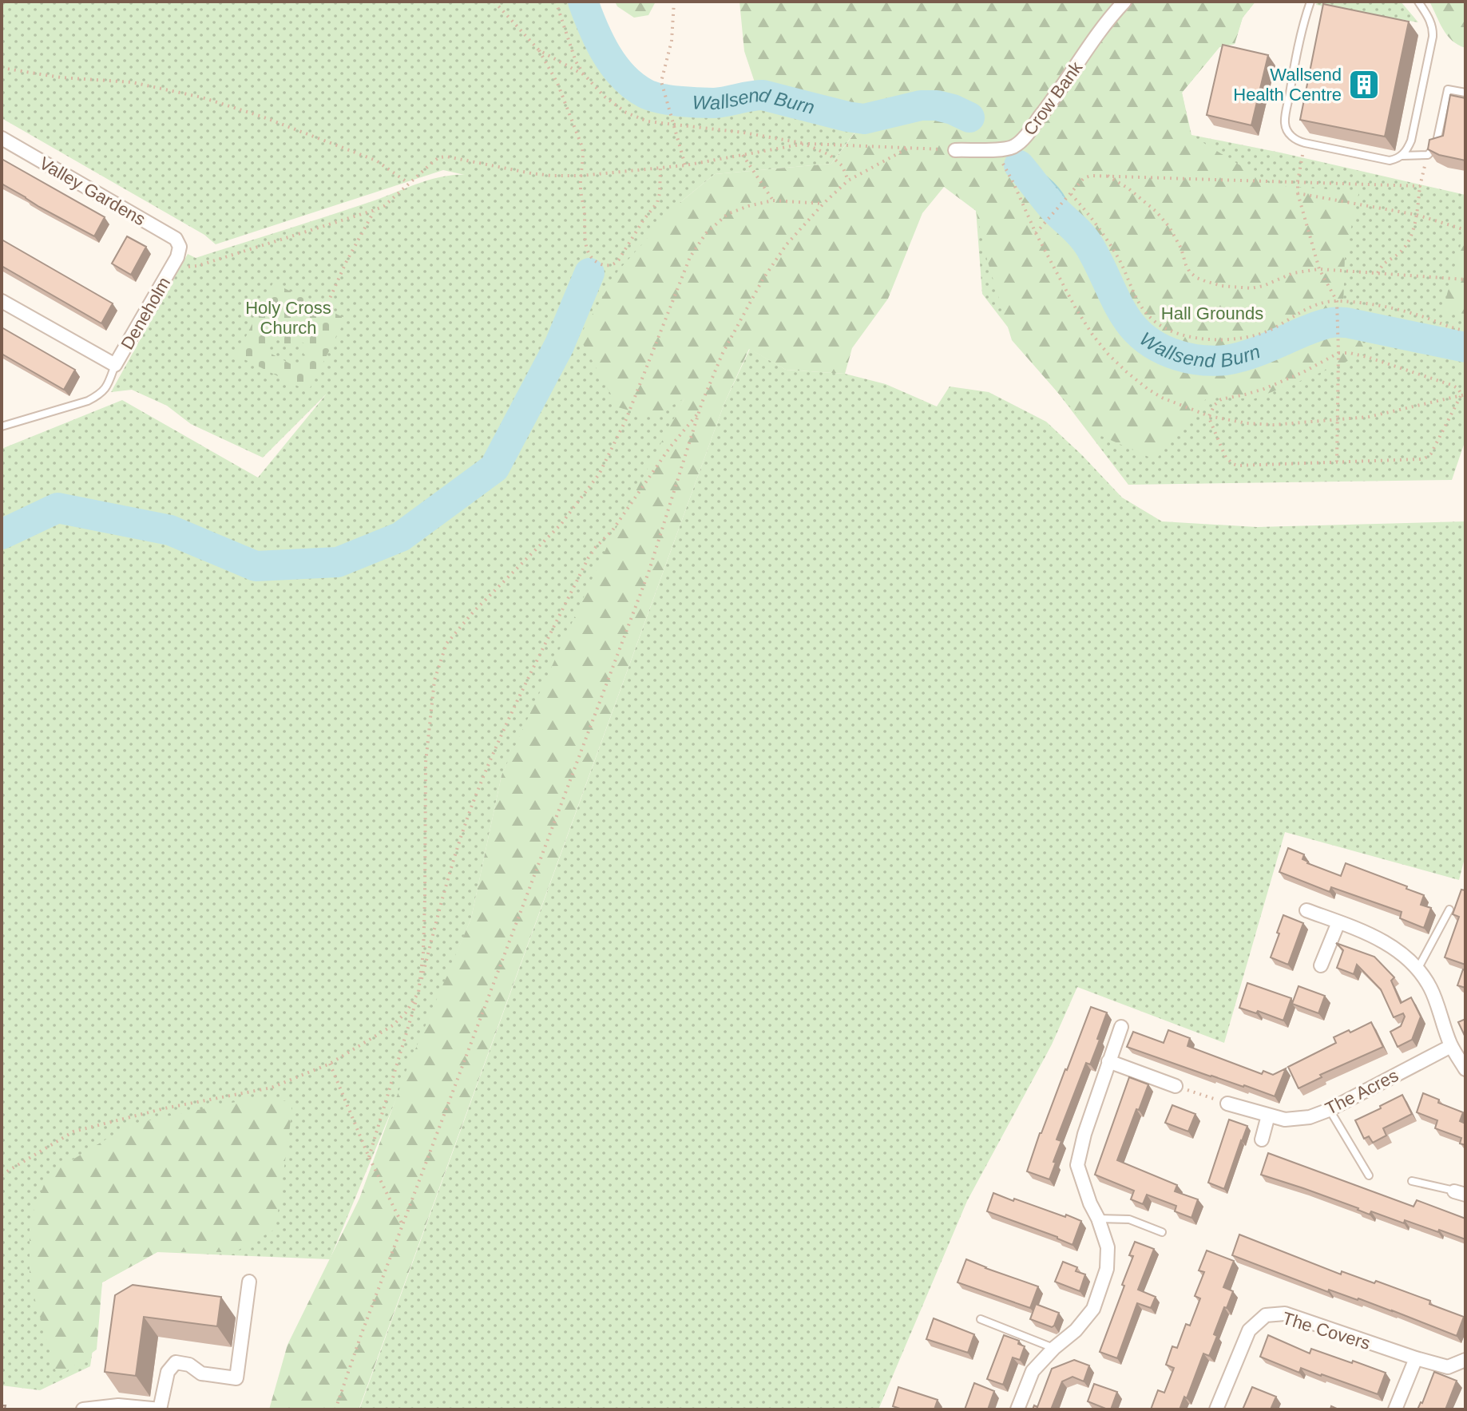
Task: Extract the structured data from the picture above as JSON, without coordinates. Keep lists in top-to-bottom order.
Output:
{
  "streets": {
    "street": [
      "Crow Bank",
      "Valley Gardens",
      "Deneholm",
      "The Acres",
      "The Covers"
    ]
  },
  "crossings": [
    ["Valley Gardens", "Deneholm"]
  ],
  "water": ["Wallsend Burn"],
  "parks": ["Holy Cross Church", "Hall Grounds"],
  "places": {
    "building": ["Wallsend Health Centre"]
  }
}
